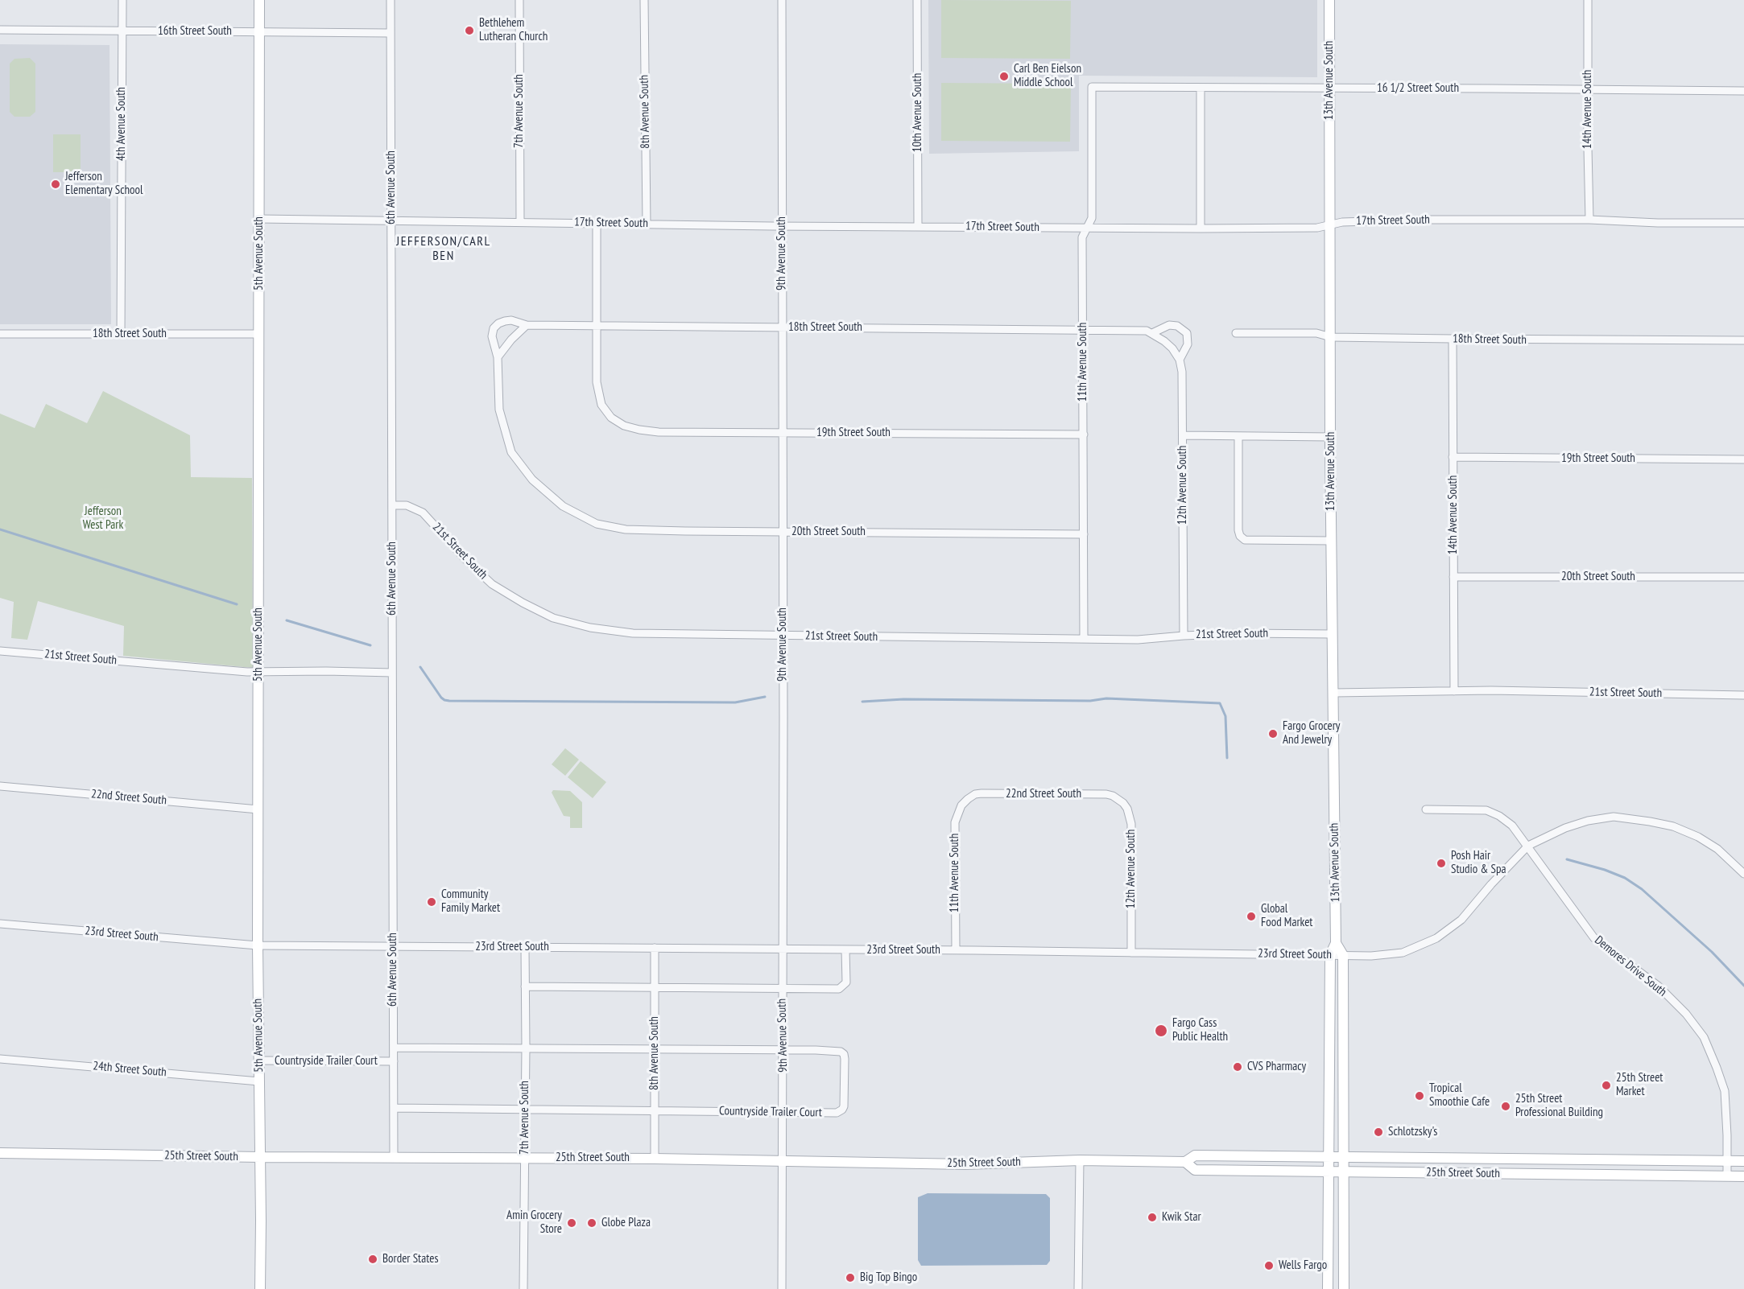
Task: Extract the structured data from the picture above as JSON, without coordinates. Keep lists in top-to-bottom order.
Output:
{
  "streets": {
    "main road": ["13th Avenue South", "5th Avenue South", "25th Street South"],
    "street": [
      "16th Street South",
      "16 1/2 Street South",
      "14th Avenue South",
      "7th Avenue South",
      "8th Avenue South",
      "10th Avenue South",
      "4th Avenue South",
      "6th Avenue South",
      "17th Street South",
      "9th Avenue South",
      "18th Street South",
      "11th Avenue South",
      "19th Street South",
      "12th Avenue South",
      "20th Street South",
      "21st Street South",
      "22nd Street South",
      "23rd Street South",
      "Demores Drive South",
      "Countryside Trailer Court",
      "24th Street South"
    ]
  },
  "crossings": [
    ["16th Street South", "4th Avenue South"],
    ["16th Street South", "6th Avenue South"],
    ["16th Street South", "5th Avenue South"],
    ["13th Avenue South", "16 1/2 Street South"],
    ["13th Avenue South", "17th Street South"],
    ["13th Avenue South", "18th Street South"],
    ["13th Avenue South", "21st Street South"],
    ["13th Avenue South", "23rd Street South"],
    ["13th Avenue South", "25th Street South"],
    ["16 1/2 Street South", "14th Avenue South"],
    ["16 1/2 Street South", "11th Avenue South"],
    ["14th Avenue South", "17th Street South"],
    ["14th Avenue South", "18th Street South"],
    ["14th Avenue South", "19th Street South"],
    ["14th Avenue South", "20th Street South"],
    ["14th Avenue South", "21st Street South"],
    ["7th Avenue South", "17th Street South"],
    ["7th Avenue South", "23rd Street South"],
    ["7th Avenue South", "Countryside Trailer Court"],
    ["7th Avenue South", "25th Street South"],
    ["8th Avenue South", "17th Street South"],
    ["8th Avenue South", "23rd Street South"],
    ["8th Avenue South", "Countryside Trailer Court"],
    ["8th Avenue South", "25th Street South"],
    ["10th Avenue South", "17th Street South"],
    ["4th Avenue South", "18th Street South"],
    ["6th Avenue South", "17th Street South"],
    ["6th Avenue South", "21st Street South"],
    ["6th Avenue South", "23rd Street South"],
    ["6th Avenue South", "Countryside Trailer Court"],
    ["6th Avenue South", "25th Street South"],
    ["17th Street South", "5th Avenue South"],
    ["17th Street South", "9th Avenue South"],
    ["17th Street South", "11th Avenue South"],
    ["5th Avenue South", "18th Street South"],
    ["5th Avenue South", "21st Street South"],
    ["5th Avenue South", "22nd Street South"],
    ["5th Avenue South", "23rd Street South"],
    ["5th Avenue South", "Countryside Trailer Court"],
    ["5th Avenue South", "24th Street South"],
    ["5th Avenue South", "25th Street South"],
    ["9th Avenue South", "18th Street South"],
    ["9th Avenue South", "19th Street South"],
    ["9th Avenue South", "20th Street South"],
    ["9th Avenue South", "21st Street South"],
    ["9th Avenue South", "23rd Street South"],
    ["9th Avenue South", "Countryside Trailer Court"],
    ["9th Avenue South", "25th Street South"],
    ["18th Street South", "11th Avenue South"],
    ["18th Street South", "19th Street South"],
    ["18th Street South", "12th Avenue South"],
    ["18th Street South", "20th Street South"],
    ["11th Avenue South", "19th Street South"],
    ["11th Avenue South", "20th Street South"],
    ["11th Avenue South", "21st Street South"],
    ["11th Avenue South", "22nd Street South"],
    ["11th Avenue South", "23rd Street South"],
    ["12th Avenue South", "21st Street South"],
    ["12th Avenue South", "22nd Street South"],
    ["12th Avenue South", "23rd Street South"],
    ["23rd Street South", "Demores Drive South"],
    ["Demores Drive South", "25th Street South"]
  ],
  "districts": ["JEFFERSON/CARL BEN"],
  "parks": ["Jefferson West Park"],
  "places": [
    "Bethlehem Lutheran Church",
    "Carl Ben Eielson Middle School",
    "Jefferson Elementary School",
    "Fargo Grocery And Jewelry",
    "Posh Hair Studio & Spa",
    "Community Family Market",
    "Global Food Market",
    "Fargo Cass Public Health",
    "CVS Pharmacy",
    "25th Street Market",
    "Tropical Smoothie Cafe",
    "25th Street Professional Building",
    "Schlotzsky's",
    "Kwik Star",
    "Amin Grocery Store",
    "Globe Plaza",
    "Border States",
    "Wells Fargo",
    "Big Top Bingo"
  ]
}
